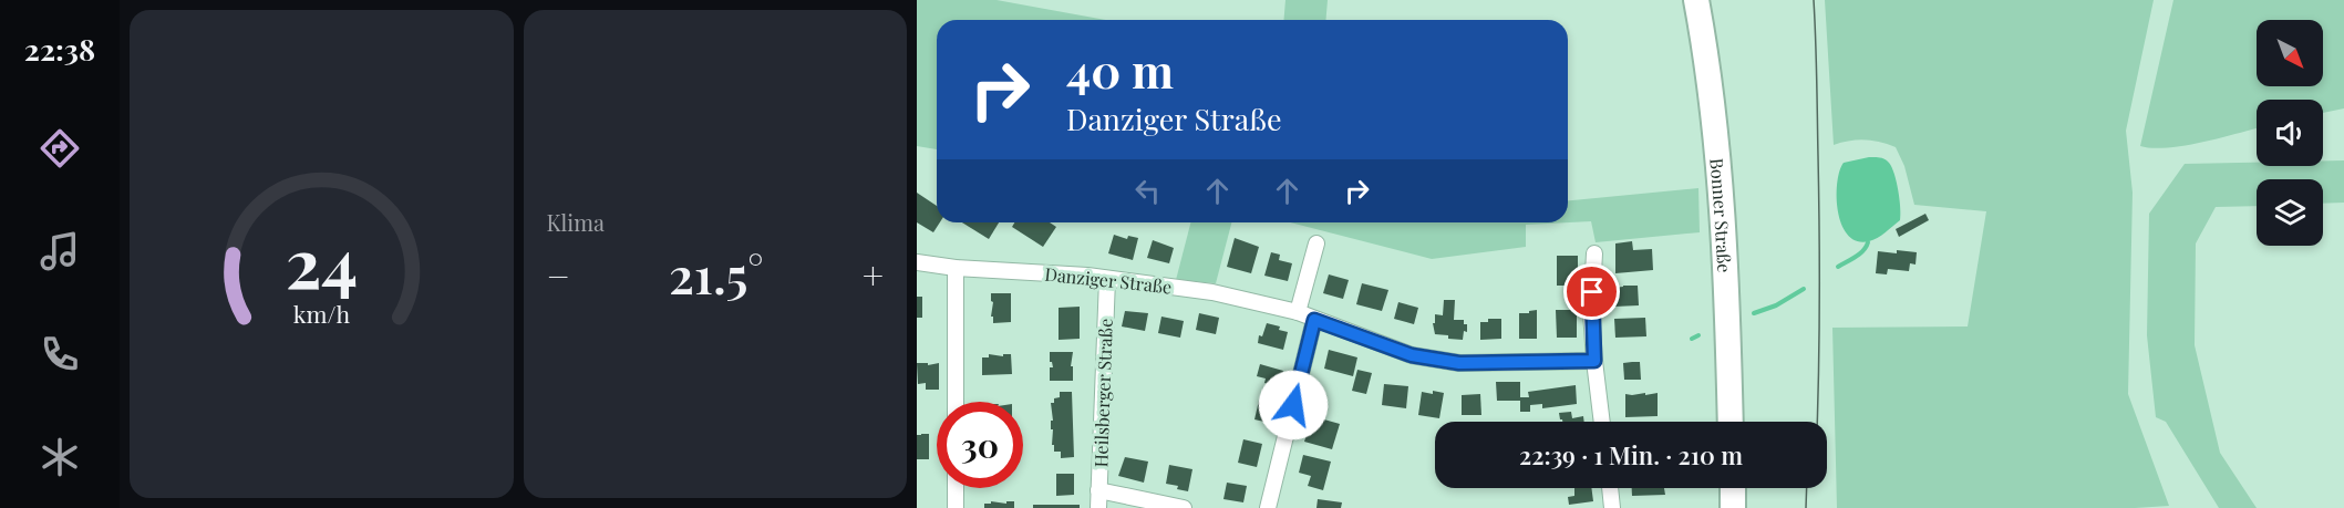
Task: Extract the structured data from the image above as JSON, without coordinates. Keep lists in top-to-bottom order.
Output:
{
  "streets": {
    "main road": ["Bonner Straße"],
    "street": ["Danziger Straße", "Heilsberger Straße"]
  },
  "crossings": [
    ["Danziger Straße", "Heilsberger Straße"]
  ],
  "north": "bottom right",
  "page": {
    "tabs": "22:38",
    "tile": "Klima",
    "turn": ["40 m", "Danziger Straße"],
    "heat": ["−", "21.5°", "+"],
    "limit": "30",
    "trip": "22:39 · 1 Min. · 210 m",
    "gauge": ["24", "km/h"]
  }
}
